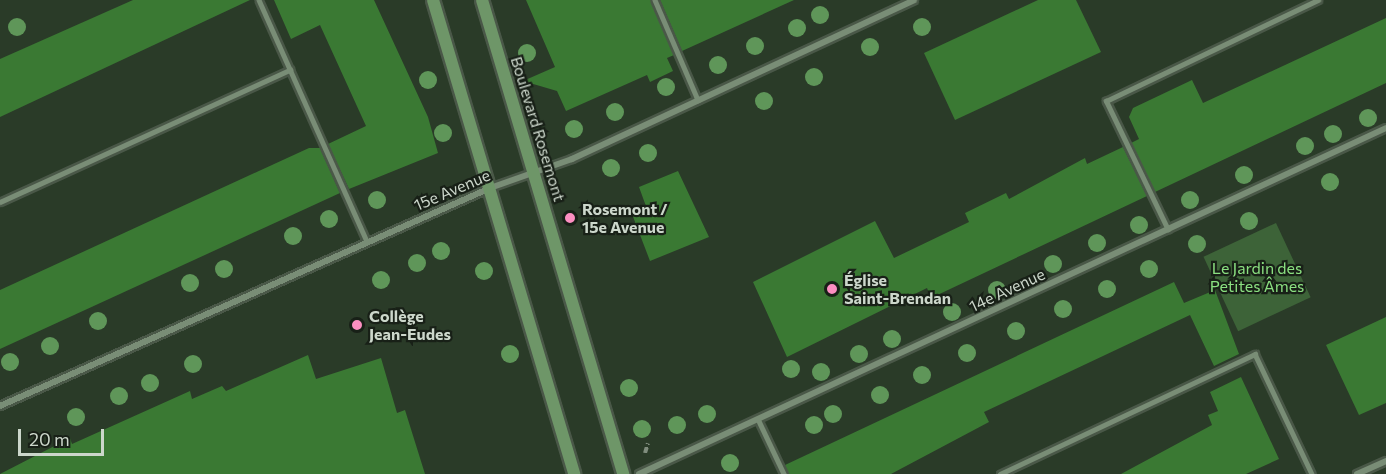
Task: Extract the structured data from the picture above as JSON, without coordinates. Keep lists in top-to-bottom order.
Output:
{
  "streets": {
    "main road": ["Boulevard Rosemont"],
    "street": ["15e Avenue", "14e Avenue"]
  },
  "crossings": [
    ["Boulevard Rosemont", "15e Avenue"]
  ],
  "parks": ["Le Jardin des Petites Âmes"],
  "places": ["Rosemont / 15e Avenue", "Église Saint-Brendan", "Collège Jean-Eudes"],
  "scale_bar": "20 m"
}
